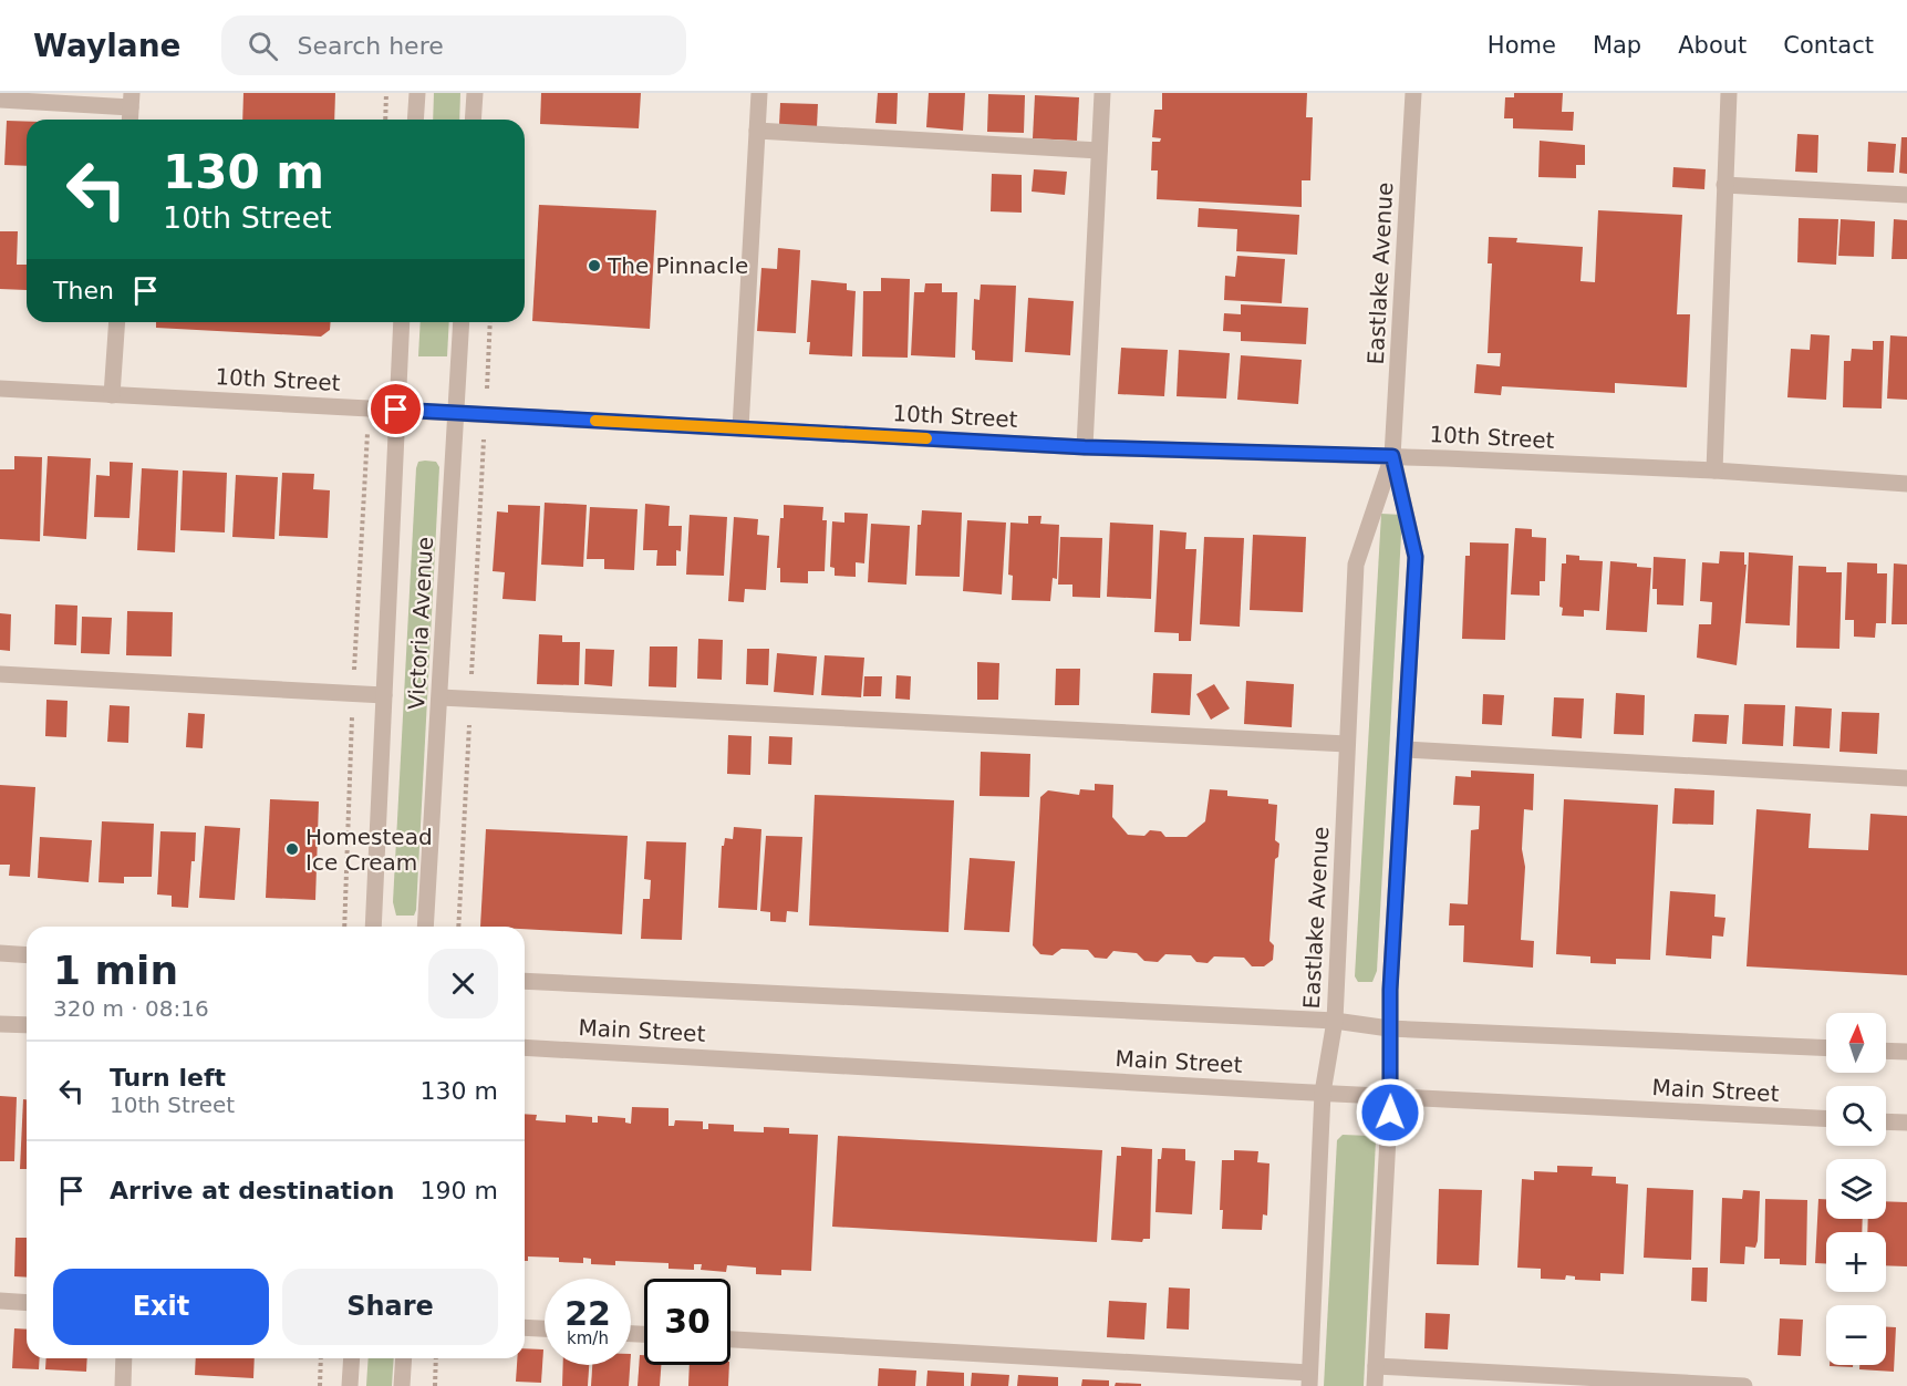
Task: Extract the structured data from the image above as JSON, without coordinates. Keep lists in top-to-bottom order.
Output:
{
  "streets": {
    "street": [
      "Eastlake Avenue",
      "10th Street",
      "Victoria Avenue",
      "Main Street"
    ]
  },
  "crossings": [
    ["Eastlake Avenue", "10th Street"],
    ["Eastlake Avenue", "Main Street"],
    ["10th Street", "Victoria Avenue"]
  ],
  "places": ["The Pinnacle", "Homestead Ice Cream"],
  "north": "top",
  "page": {
    "header": "Waylane",
    "search": "Search here",
    "nav": [
      "Home",
      "Map",
      "About",
      "Contact"
    ],
    "turn": ["130 m", "10th Street"],
    "then": "Then",
    "heading": ["1 min", "320 m · 08:16"],
    "map_buttons": ["+", "−"],
    "list": [
      {
        "name": "Turn left",
        "note": "10th Street",
        "value": "130 m"
      },
      {
        "name": "Arrive at destination",
        "value": "190 m"
      }
    ],
    "buttons": ["Exit", "Share"],
    "speed": "22 km/h",
    "limit": "30"
  }
}
